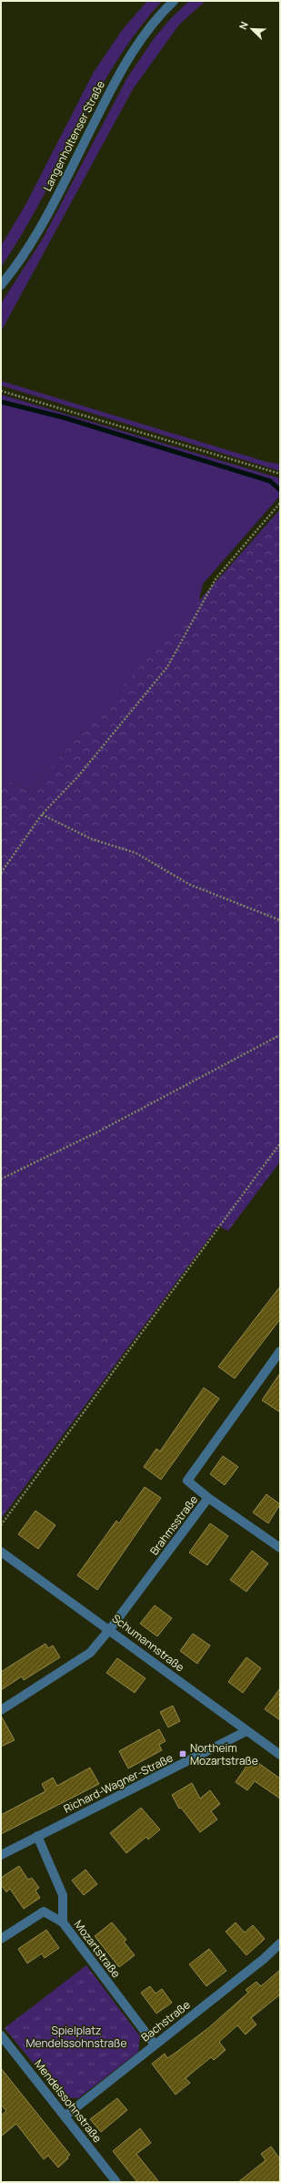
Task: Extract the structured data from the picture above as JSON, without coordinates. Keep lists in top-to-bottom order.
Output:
{
  "streets": {
    "street": [
      "Langenholtenser Straße",
      "Brahmsstraße",
      "Schumannstraße",
      "Richard-Wagner-Straße",
      "Mozartstraße",
      "Bachstraße",
      "Mendelssohnstraße"
    ]
  },
  "crossings": [
    ["Brahmsstraße", "Schumannstraße"],
    ["Schumannstraße", "Richard-Wagner-Straße"],
    ["Richard-Wagner-Straße", "Mozartstraße"],
    ["Mozartstraße", "Bachstraße"],
    ["Bachstraße", "Mendelssohnstraße"]
  ],
  "parks": ["Spielplatz Mendelssohnstraße"],
  "places": {
    "transit": ["Northeim Mozartstraße"]
  },
  "north": "top left"
}
